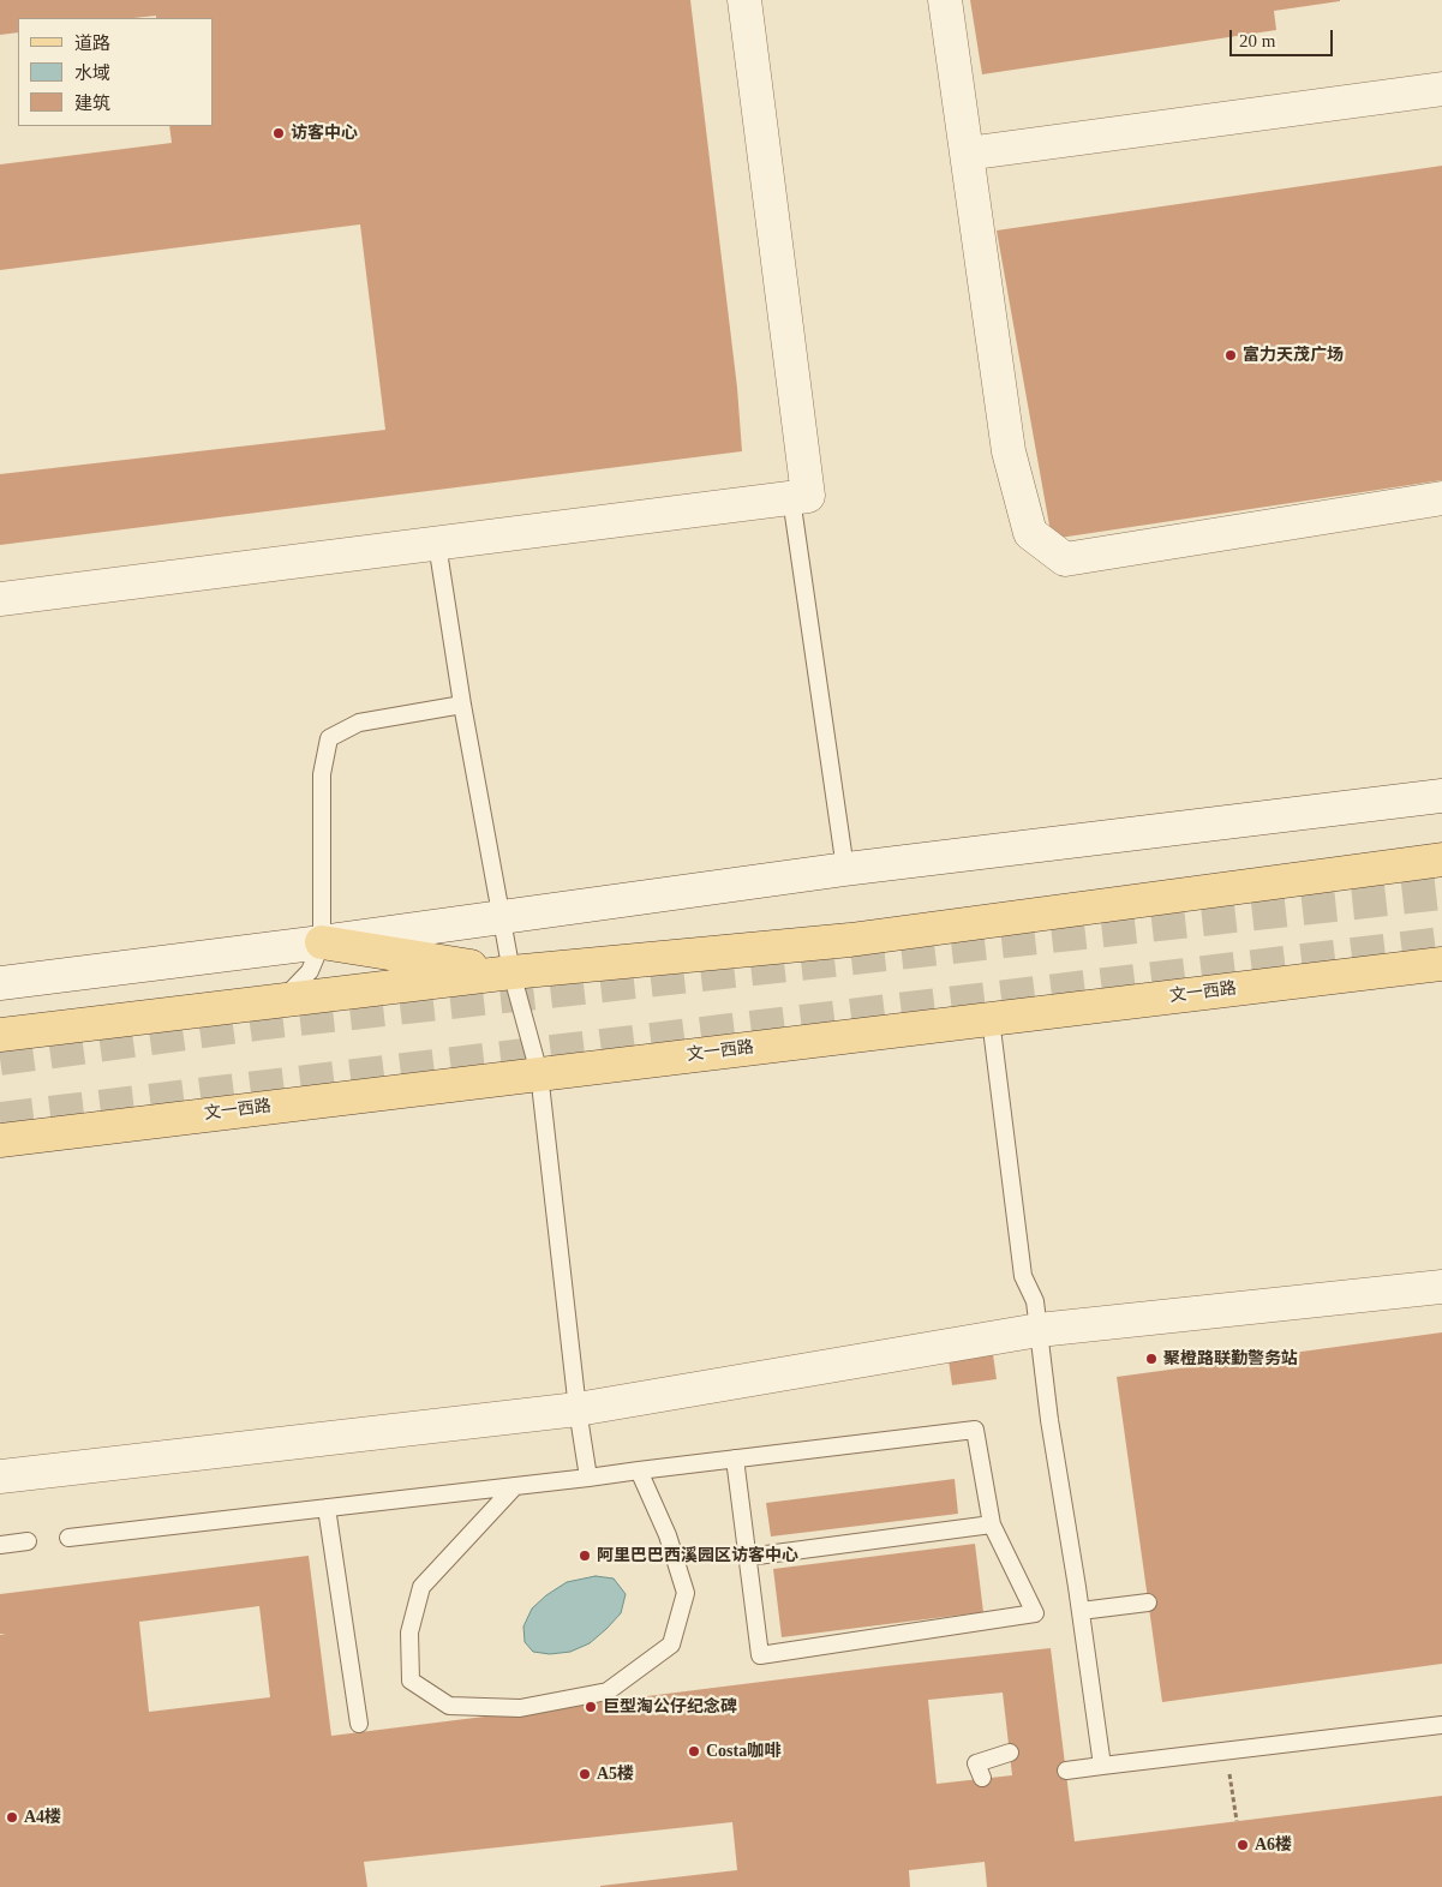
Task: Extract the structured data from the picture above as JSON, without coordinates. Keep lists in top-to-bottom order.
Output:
{
  "streets": {
    "main road": ["文一西路"]
  },
  "places": [
    "访客中心",
    "富力天茂广场",
    "聚橙路联勤警务站",
    "阿里巴巴西溪园区访客中心",
    "巨型淘公仔纪念碑",
    "Costa咖啡",
    "A5楼",
    "A4楼",
    "A6楼"
  ],
  "legend": ["道路", "水域", "建筑"],
  "scale_bar": "20 m"
}
